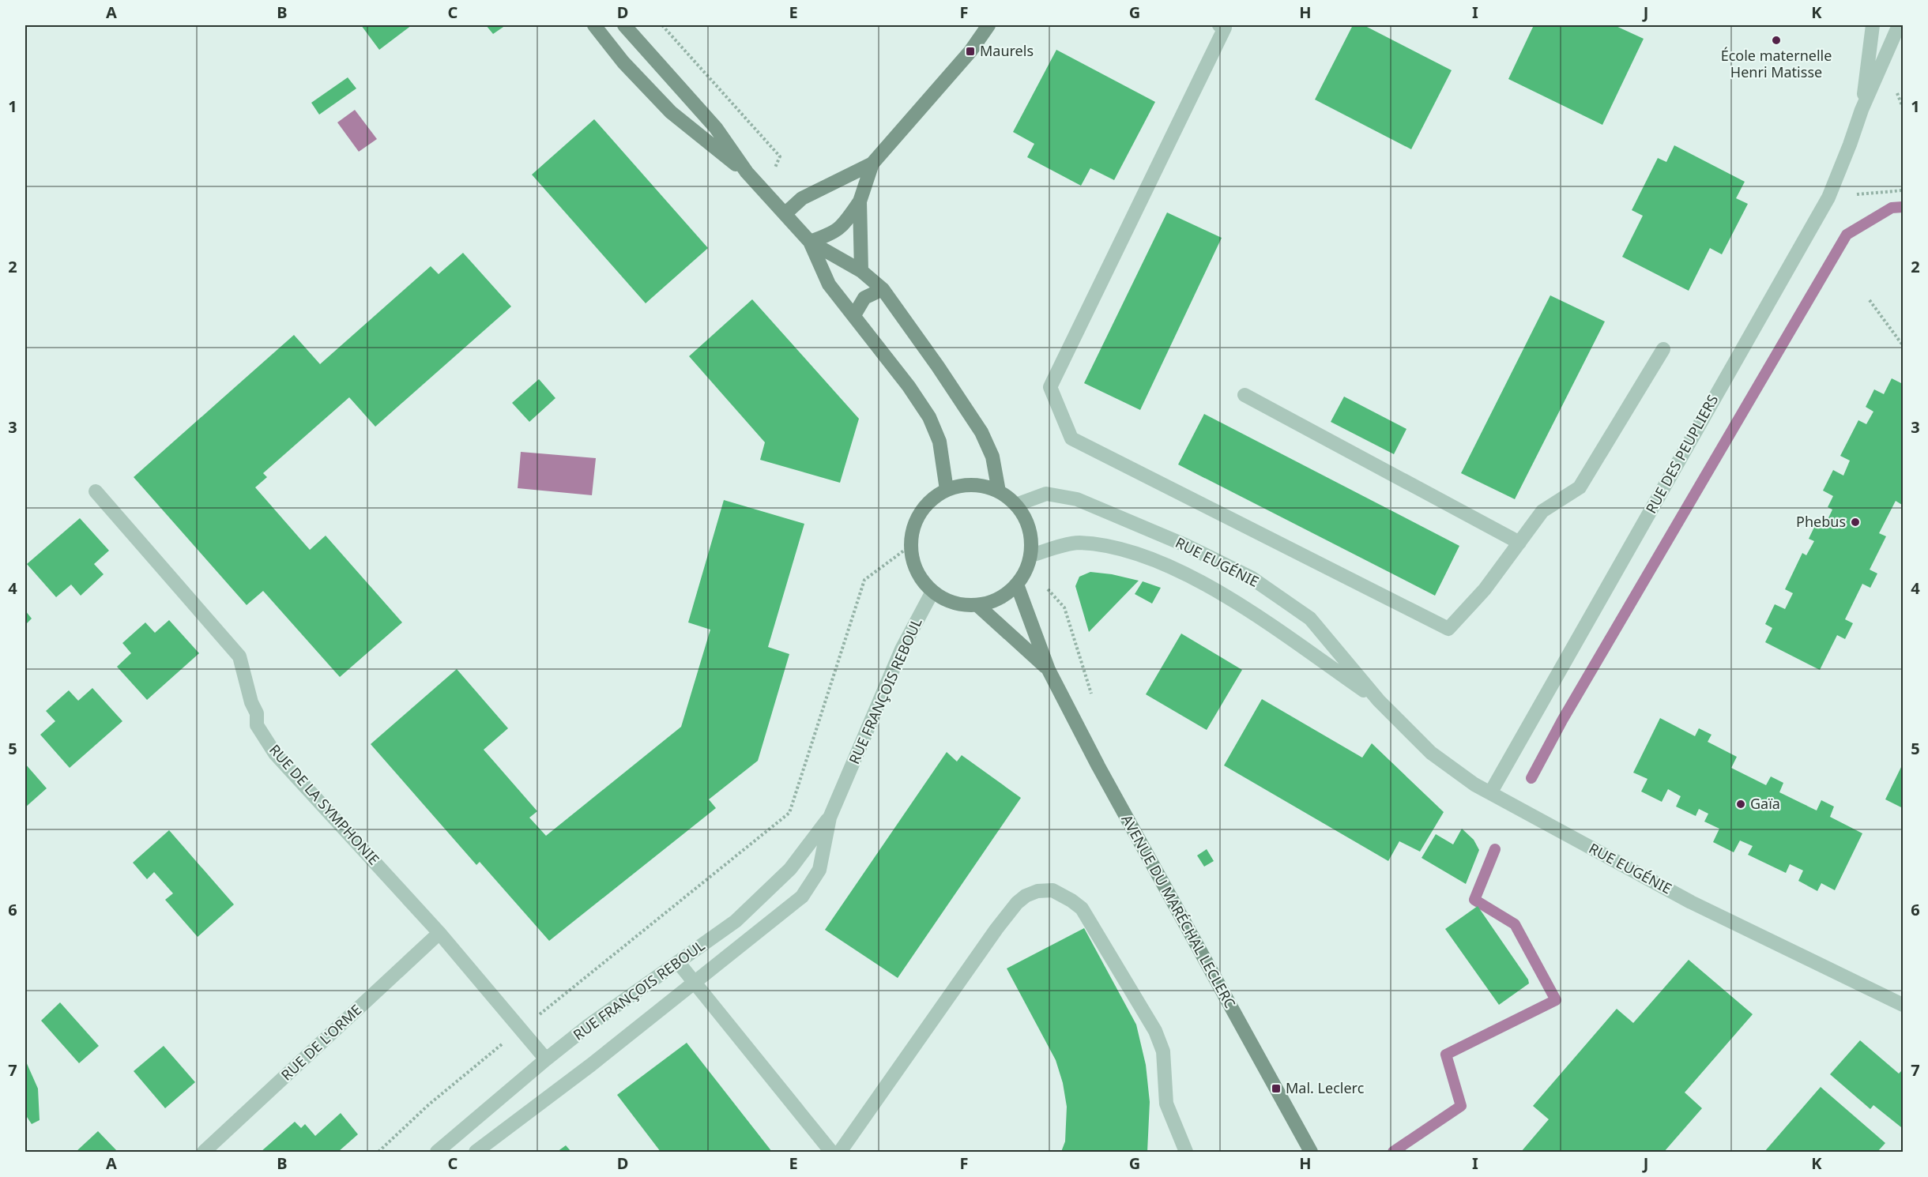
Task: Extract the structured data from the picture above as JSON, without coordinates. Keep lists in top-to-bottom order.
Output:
{
  "streets": {
    "street": [
      "RUE DES PEUPLIERS",
      "RUE EUGÉNIE",
      "RUE FRANÇOIS REBOUL",
      "RUE DE LA SYMPHONIE",
      "AVENUE DU MARÉCHAL LECLERC",
      "RUE DE L'ORME"
    ]
  },
  "crossings": [
    ["RUE DES PEUPLIERS", "RUE EUGÉNIE"],
    ["RUE EUGÉNIE", "RUE FRANÇOIS REBOUL"],
    ["RUE EUGÉNIE", "AVENUE DU MARÉCHAL LECLERC"],
    ["RUE FRANÇOIS REBOUL", "RUE DE LA SYMPHONIE"],
    ["RUE FRANÇOIS REBOUL", "AVENUE DU MARÉCHAL LECLERC"],
    ["RUE DE LA SYMPHONIE", "RUE DE L'ORME"]
  ],
  "places": {
    "other": ["École maternelle Henri Matisse", "Phebus", "Gaïa"],
    "transit": ["Maurels", "Mal. Leclerc"]
  },
  "grid": {
    "columns": [
      "A",
      "B",
      "C",
      "D",
      "E",
      "F",
      "G",
      "H",
      "I",
      "J",
      "K"
    ],
    "rows": [
      "1",
      "2",
      "3",
      "4",
      "5",
      "6",
      "7"
    ]
  }
}
